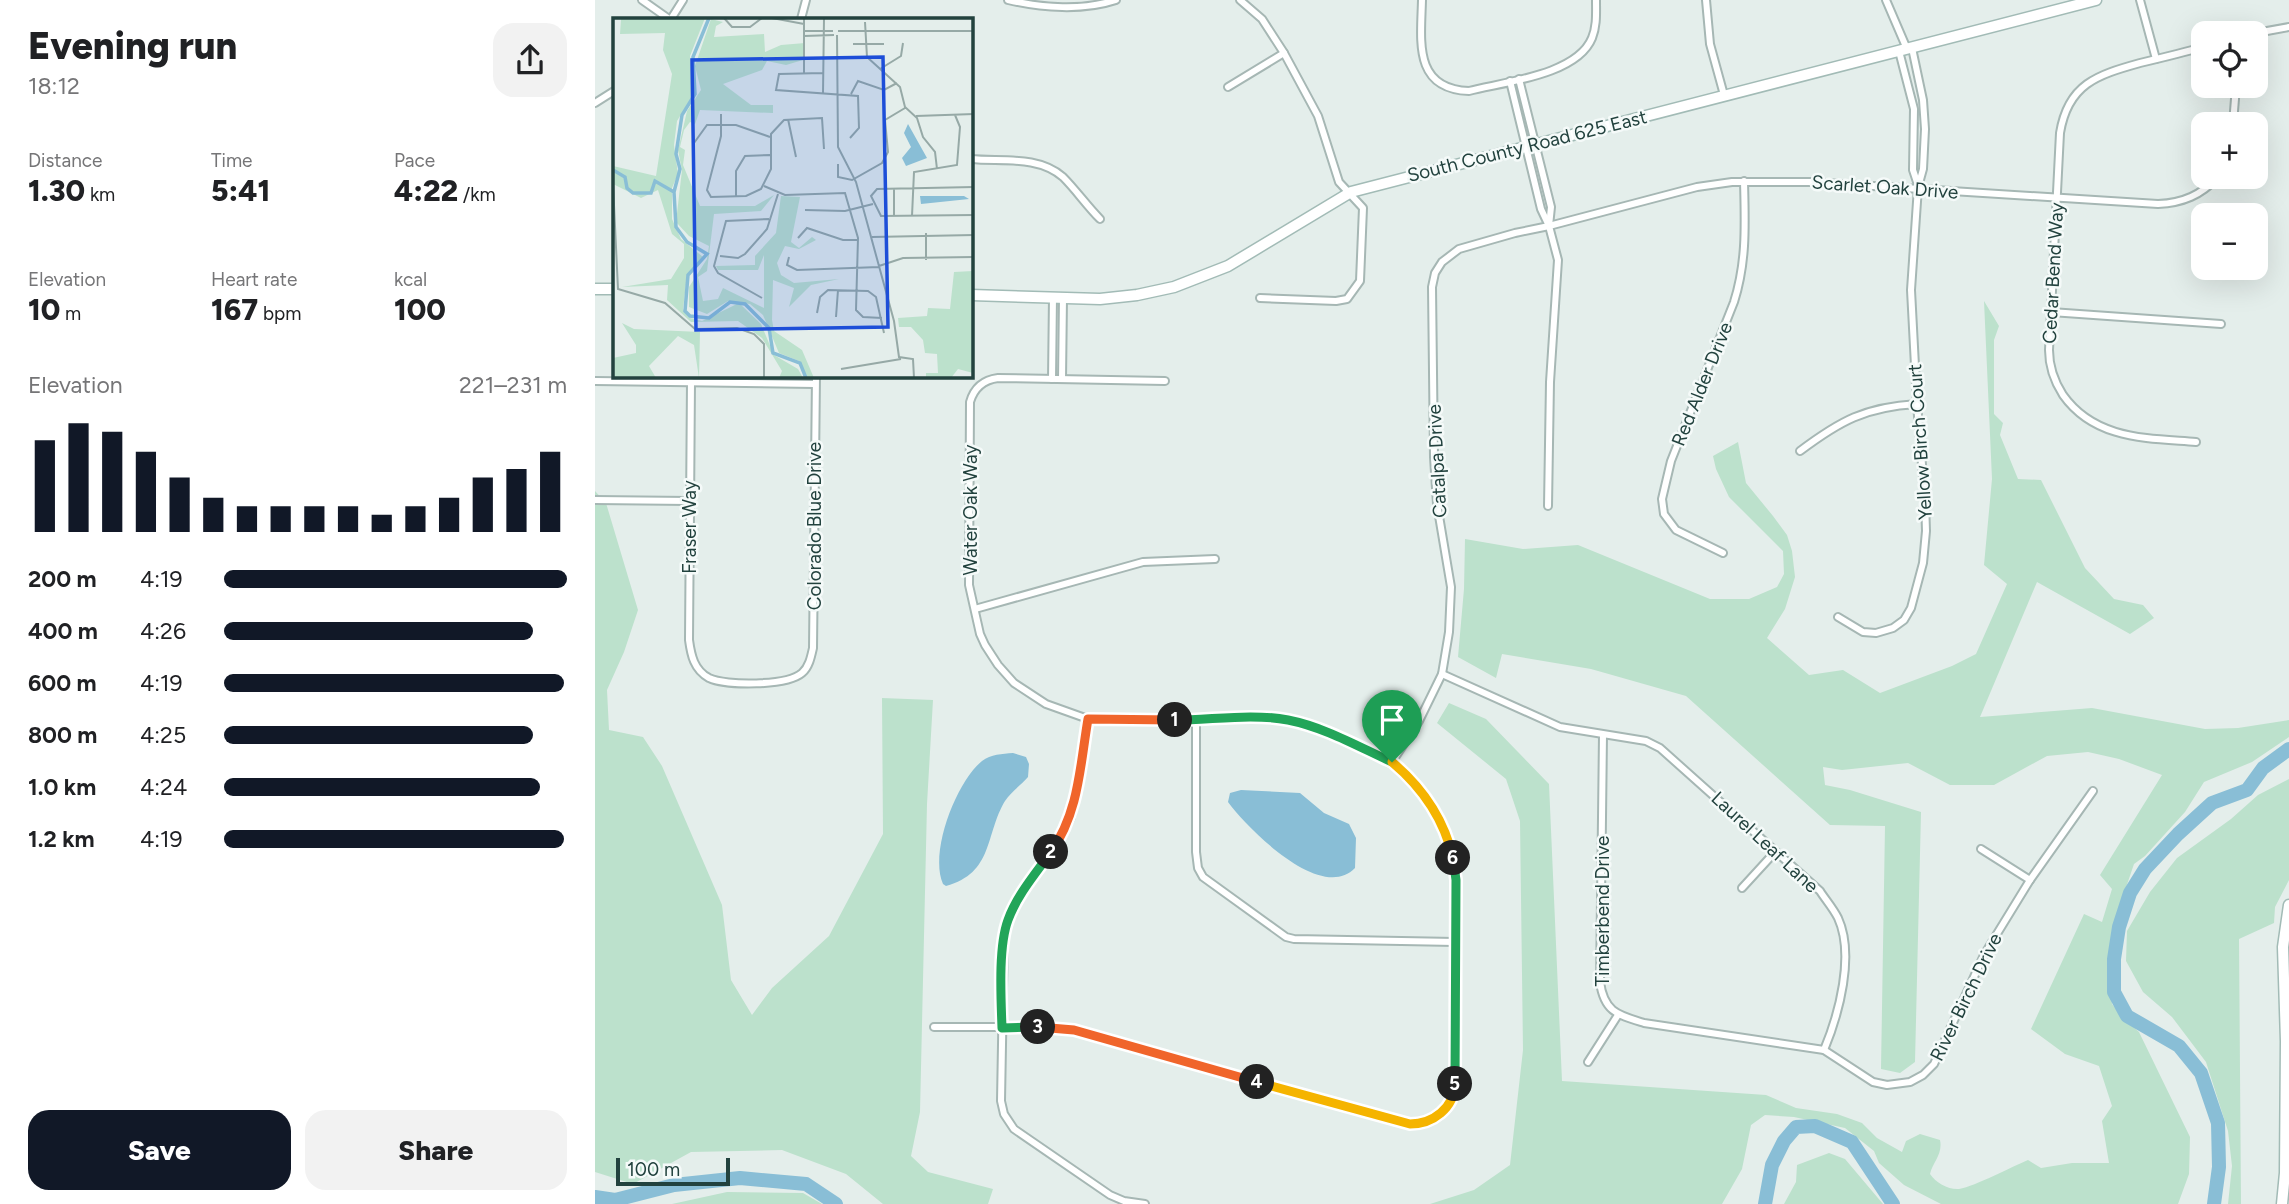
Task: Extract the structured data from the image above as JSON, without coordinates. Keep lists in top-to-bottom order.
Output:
{
  "streets": {
    "street": [
      "South County Road 625 East",
      "Scarlet Oak Drive",
      "Cedar Bend Way",
      "Red Alder Drive",
      "Yellow Birch Court",
      "Catalpa Drive",
      "Water Oak Way",
      "Colorado Blue Drive",
      "Fraser Way",
      "Laurel Leaf Lane",
      "Timberbend Drive",
      "River Birch Drive"
    ]
  },
  "crossings": [
    ["South County Road 625 East", "Yellow Birch Court"],
    ["Scarlet Oak Drive", "Cedar Bend Way"],
    ["Scarlet Oak Drive", "Red Alder Drive"],
    ["Scarlet Oak Drive", "Yellow Birch Court"],
    ["Scarlet Oak Drive", "Catalpa Drive"],
    ["Catalpa Drive", "Water Oak Way"],
    ["Catalpa Drive", "Laurel Leaf Lane"],
    ["Colorado Blue Drive", "Fraser Way"],
    ["Laurel Leaf Lane", "Timberbend Drive"],
    ["Laurel Leaf Lane", "River Birch Drive"]
  ],
  "scale_bar": "100 m",
  "page": {
    "heading": ["Evening run", "18:12"],
    "map_buttons": ["+", "−"],
    "stats": [
      ["Distance", "1.30 km"],
      ["Time", "5:41"],
      ["Pace", "4:22 /km"],
      ["Elevation", "10 m"],
      ["Heart rate", "167 bpm"],
      ["kcal", "100"]
    ],
    "chart": ["Elevation", "221–231 m"],
    "list": [
      {
        "name": "200 m",
        "note": "4:19"
      },
      {
        "name": "400 m",
        "note": "4:26"
      },
      {
        "name": "600 m",
        "note": "4:19"
      },
      {
        "name": "800 m",
        "note": "4:25"
      },
      {
        "name": "1.0 km",
        "note": "4:24"
      },
      {
        "name": "1.2 km",
        "note": "4:19"
      }
    ],
    "pins": [
      "1",
      "2",
      "6",
      "3",
      "4",
      "5"
    ],
    "buttons": ["Save", "Share"],
    "scale": "100 m"
  }
}
